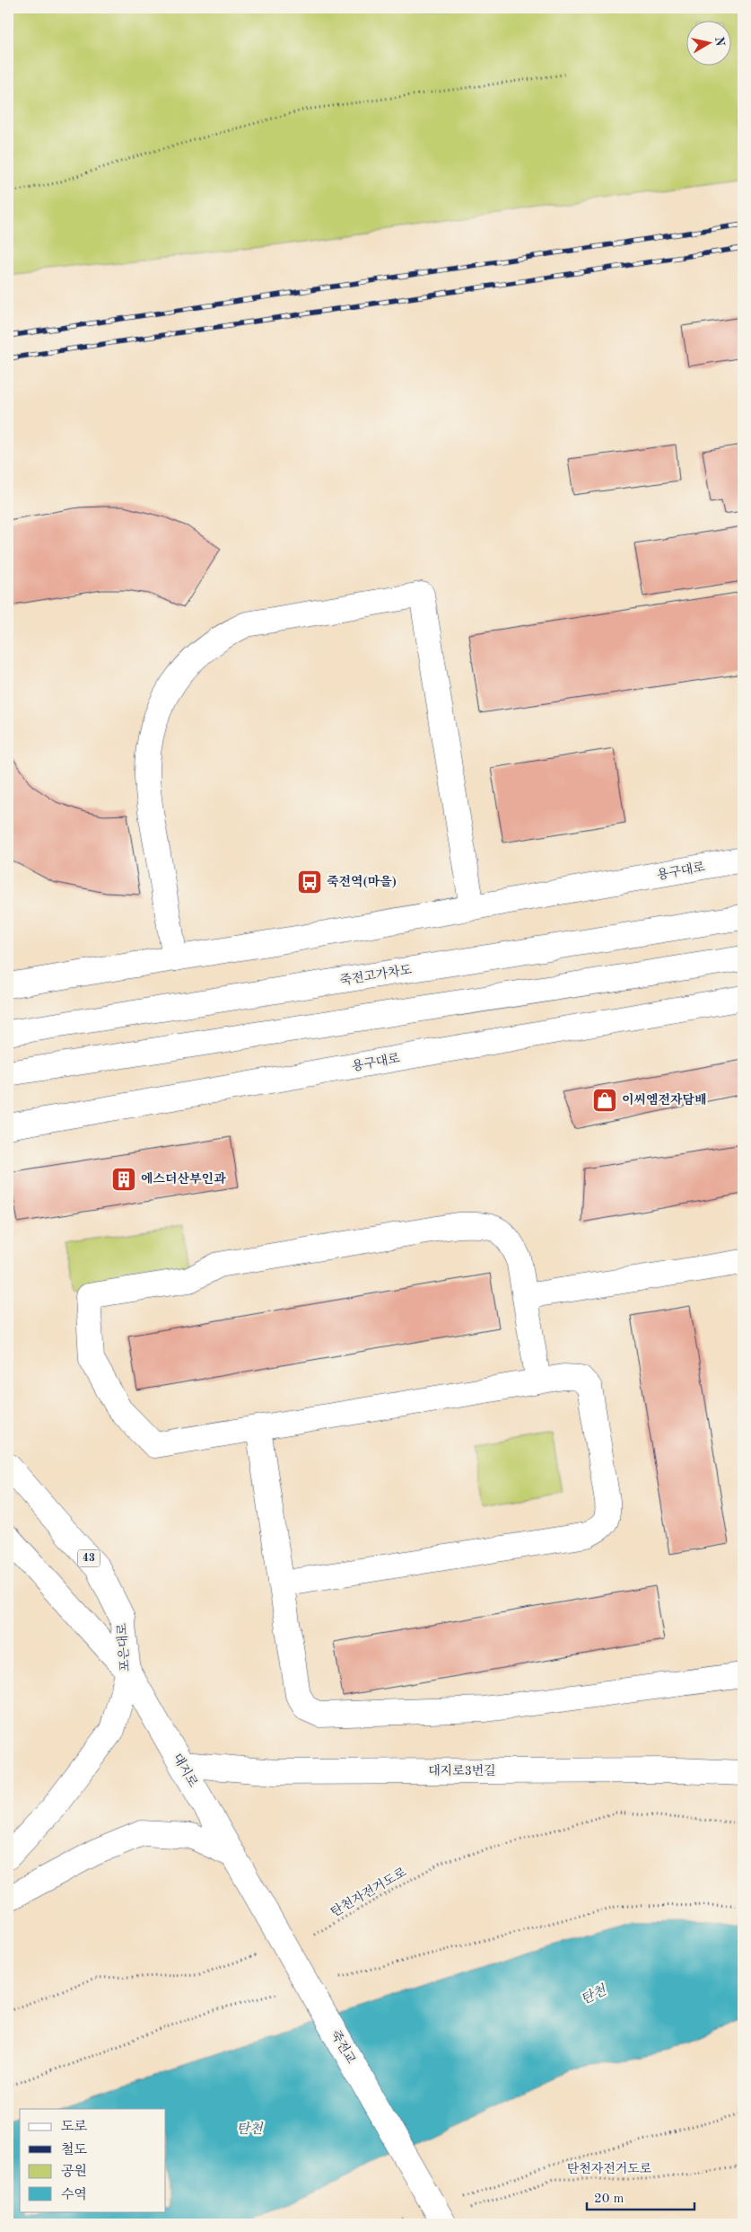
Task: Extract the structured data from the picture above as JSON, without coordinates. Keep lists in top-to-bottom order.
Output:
{
  "streets": {
    "main road": [
      "용구대로",
      "죽전고가차도",
      "43",
      "포은대로",
      "대지로",
      "대지로3번길",
      "죽전교"
    ],
    "path": ["탄천자전거도로"]
  },
  "crossings": [
    ["포은대로", "대지로"],
    ["대지로", "대지로3번길"],
    ["대지로", "죽전교"]
  ],
  "water": ["탄천"],
  "places": {
    "bus stop": ["죽전역(마을)"],
    "shop": ["이씨엠전자담배"],
    "building": ["에스더산부인과"]
  },
  "legend": [
    "도로",
    "철도",
    "공원",
    "수역"
  ],
  "scale_bar": "20 m",
  "north": "right"
}
